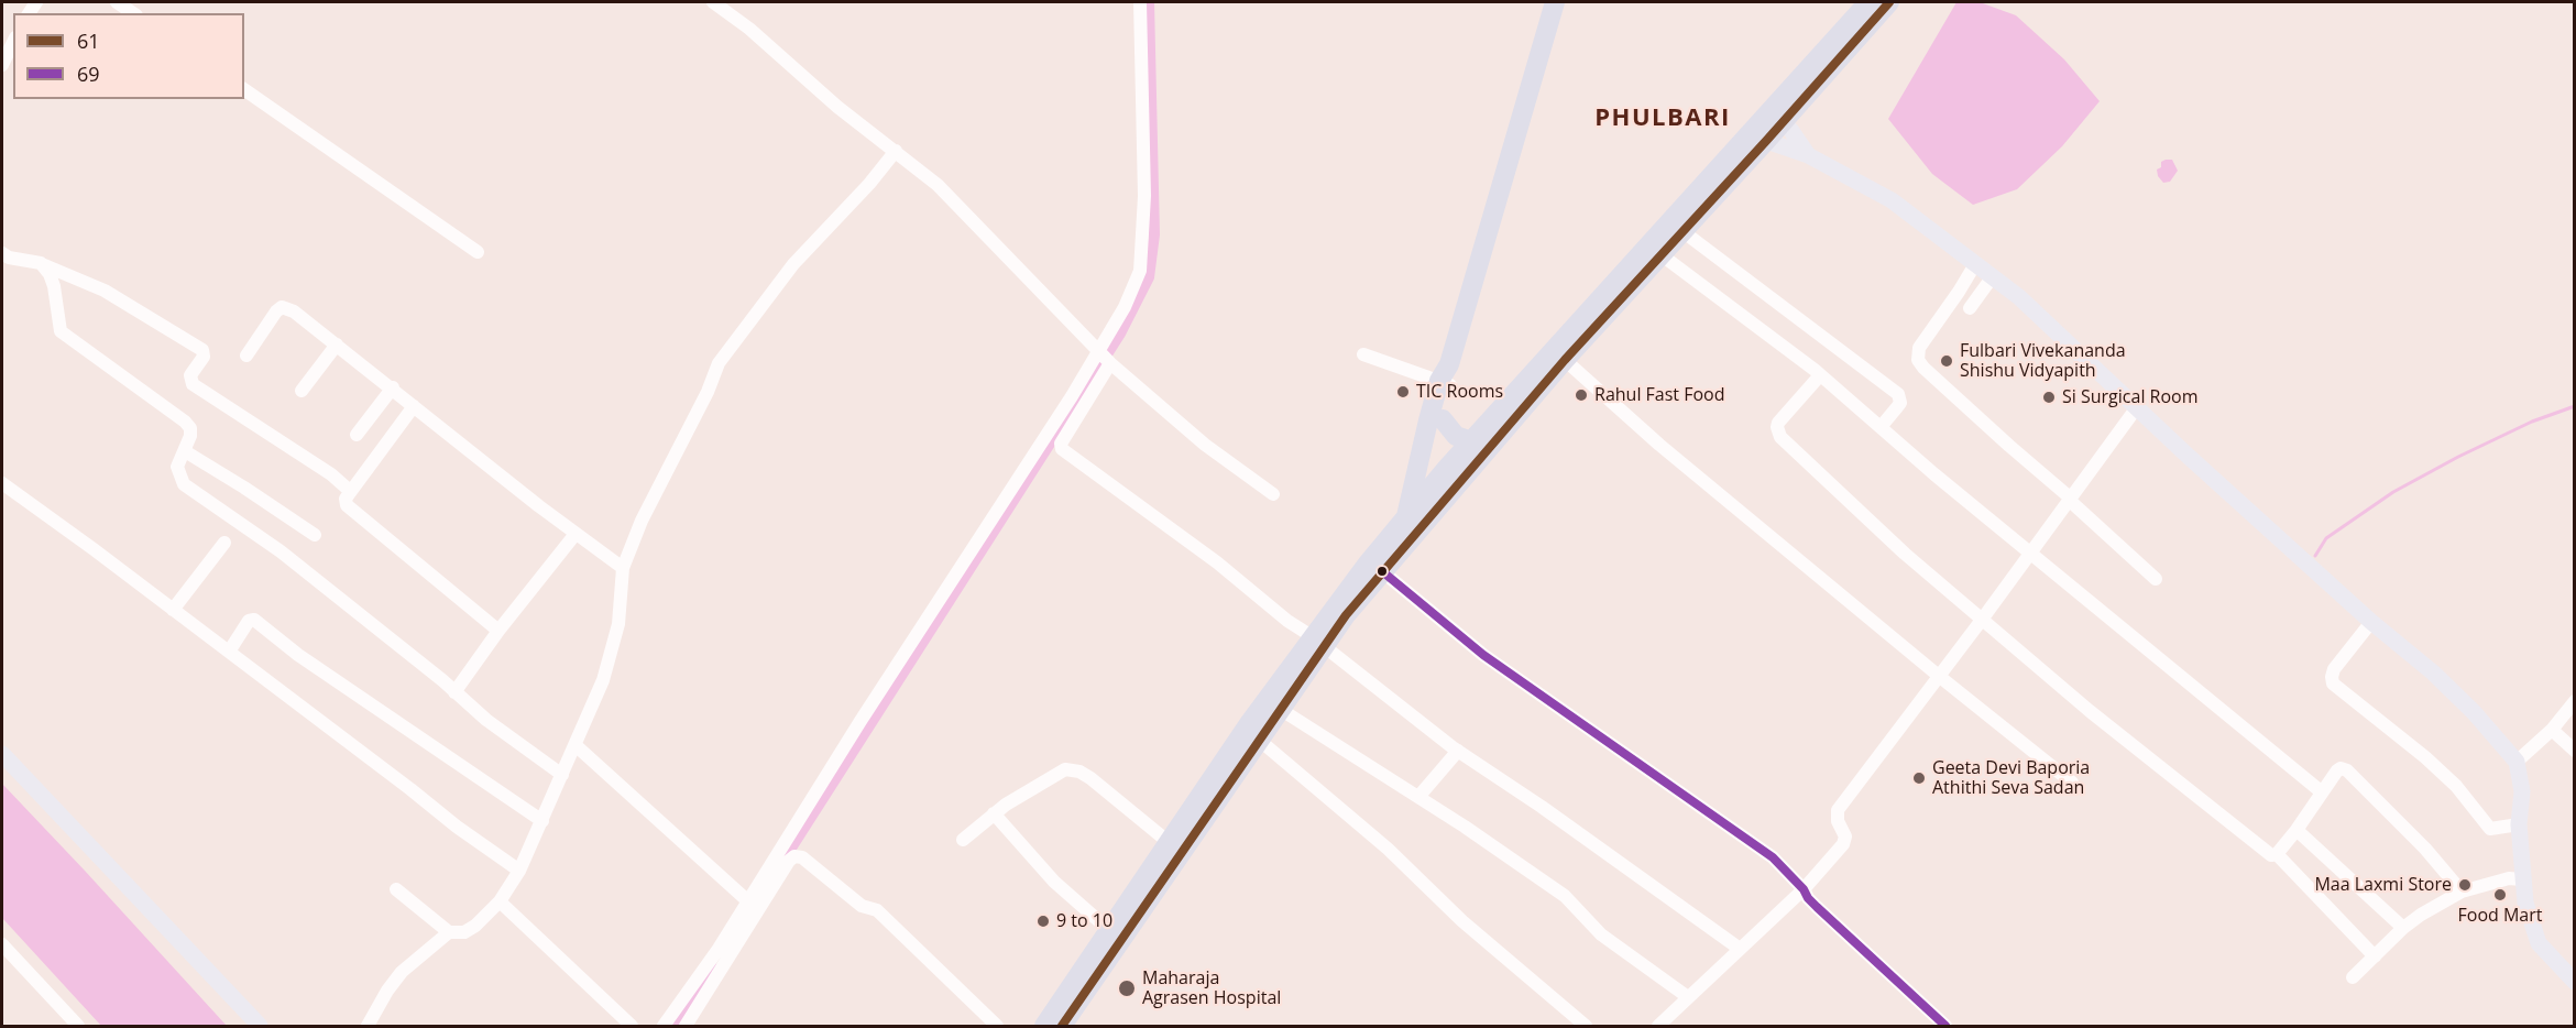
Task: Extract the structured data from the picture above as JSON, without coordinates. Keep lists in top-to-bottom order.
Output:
{
  "districts": ["PHULBARI"],
  "places": [
    "Fulbari Vivekananda Shishu Vidyapith",
    "TIC Rooms",
    "Rahul Fast Food",
    "Si Surgical Room",
    "Geeta Devi Baporia Athithi Seva Sadan",
    "Maa Laxmi Store",
    "Food Mart",
    "9 to 10",
    "Maharaja Agrasen Hospital"
  ],
  "lines": ["transit line 61", "transit line 69"],
  "legend": ["61", "69"]
}
